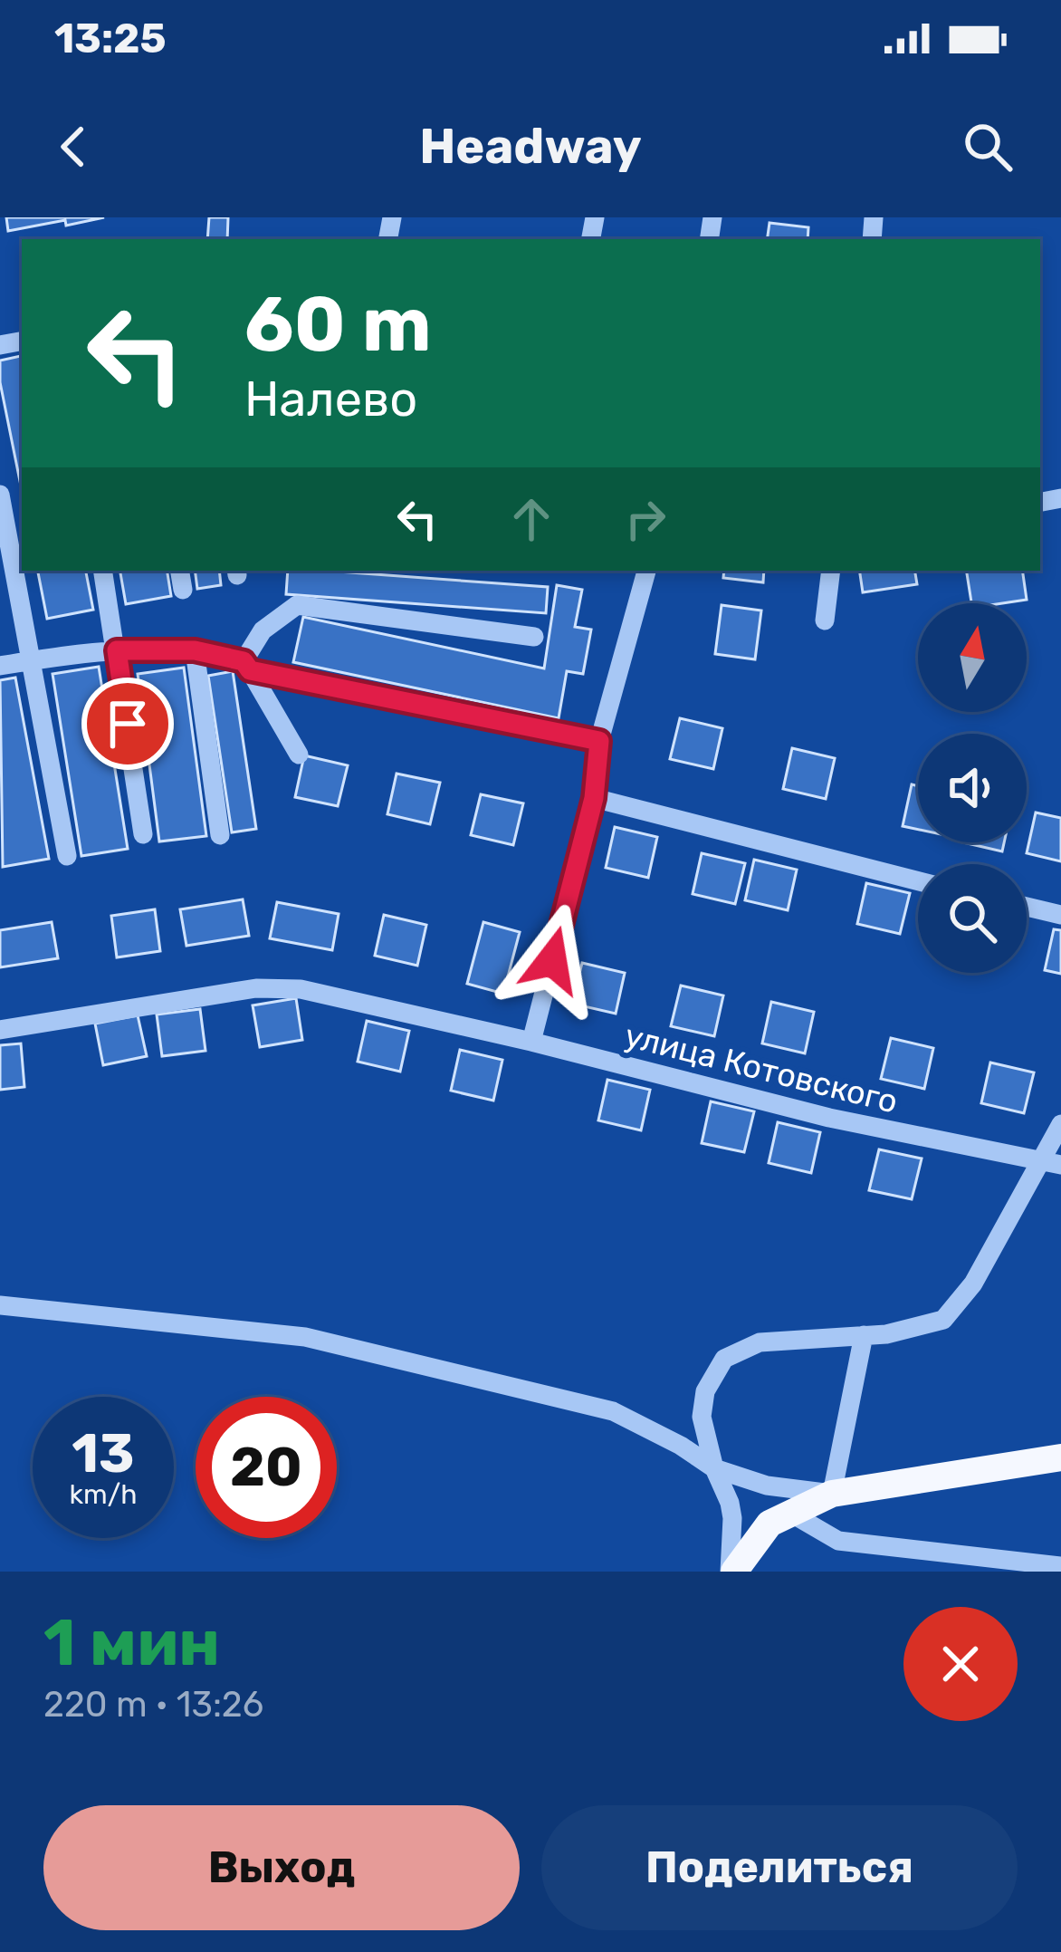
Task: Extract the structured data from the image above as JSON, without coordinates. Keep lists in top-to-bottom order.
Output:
{
  "streets": {
    "lane": ["улица Котовского"]
  },
  "north": "top",
  "page": {
    "status": "13:25",
    "header": "Headway",
    "turn": ["60 m", "Налево"],
    "speed": "13 km/h",
    "limit": "20",
    "heading": ["1 мин", "220 m · 13:26"],
    "buttons": ["Выход", "Поделиться"]
  }
}
